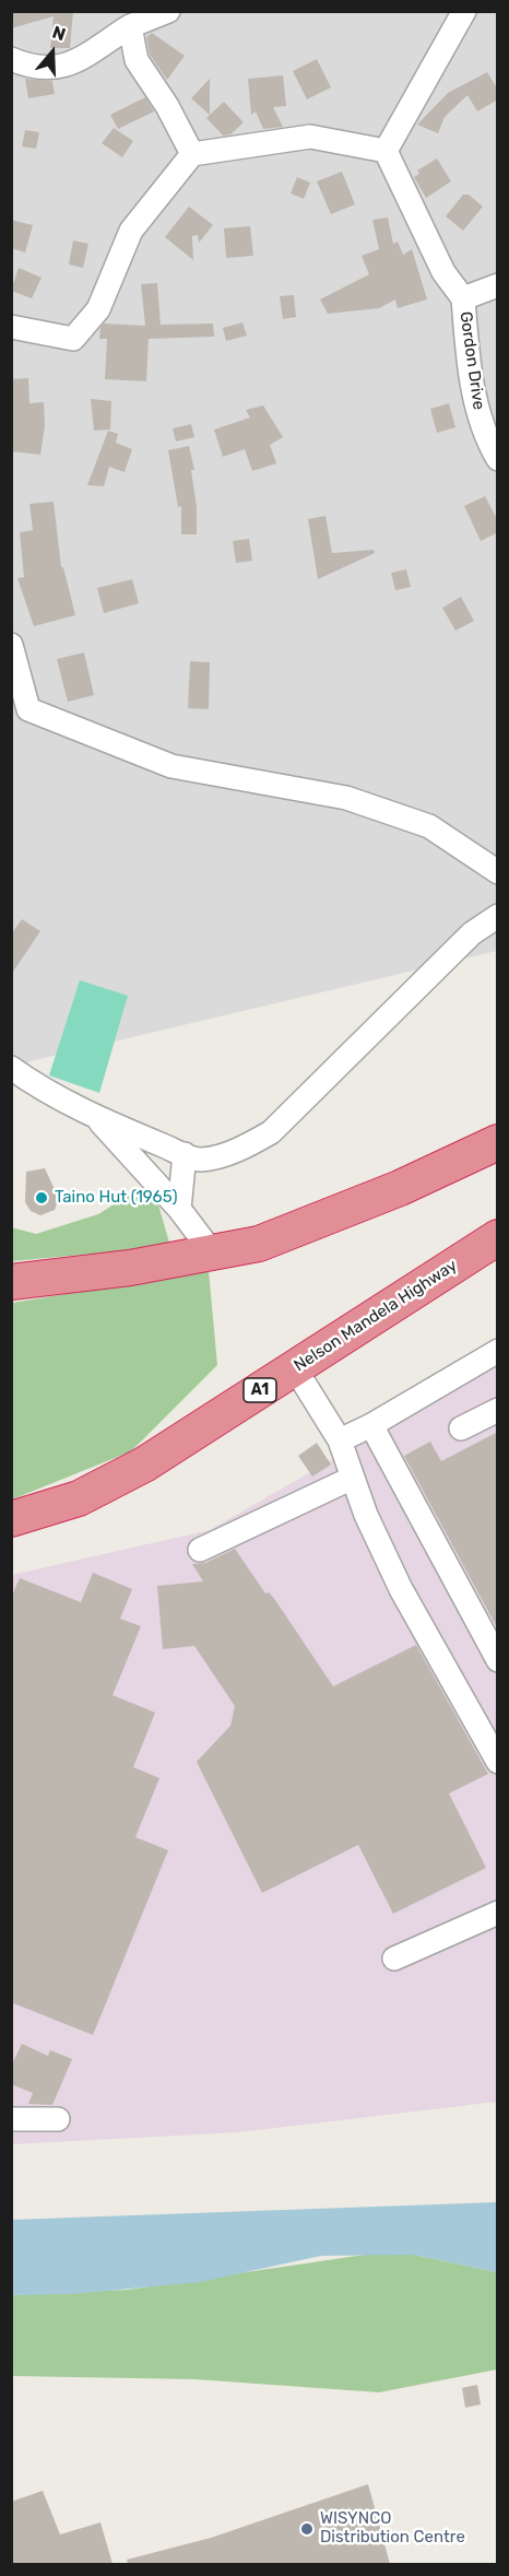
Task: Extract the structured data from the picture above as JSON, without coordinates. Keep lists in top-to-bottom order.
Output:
{
  "streets": {
    "highway": ["Nelson Mandela Highway", "A1"],
    "street": ["Gordon Drive"]
  },
  "places": ["Taino Hut (1965)", "WISYNCO Distribution Centre"],
  "north": "top"
}
